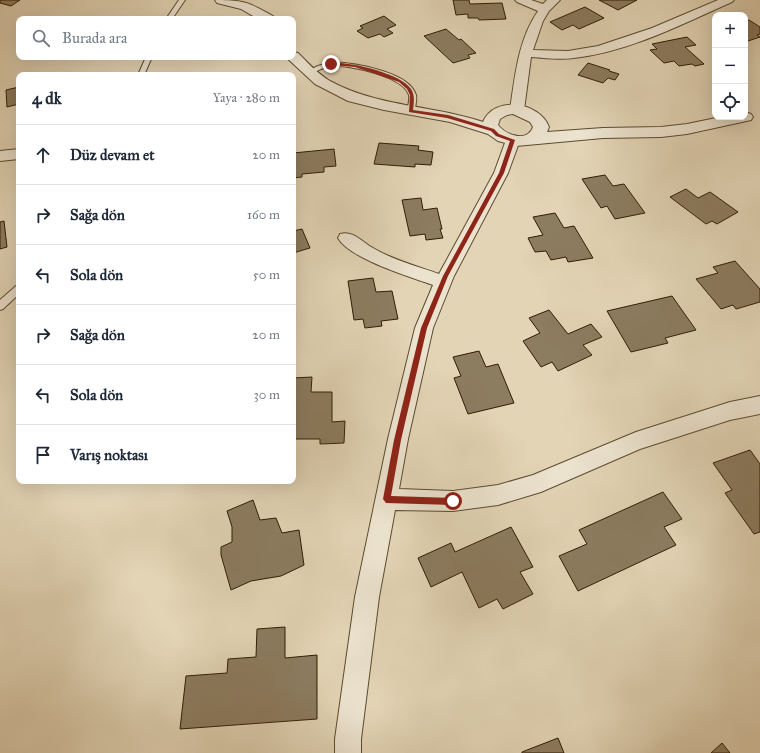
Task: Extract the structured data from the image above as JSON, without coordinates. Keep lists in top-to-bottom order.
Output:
{
  "page": {
    "map_buttons": ["+", "−"],
    "search": "Burada ara",
    "heading": ["4 dk", "Yaya · 280 m"],
    "list": [
      ["Düz devam et", "20 m"],
      ["Sağa dön", "160 m"],
      ["Sola dön", "50 m"],
      ["Sağa dön", "20 m"],
      ["Sola dön", "30 m"],
      "Varış noktası"
    ]
  }
}
